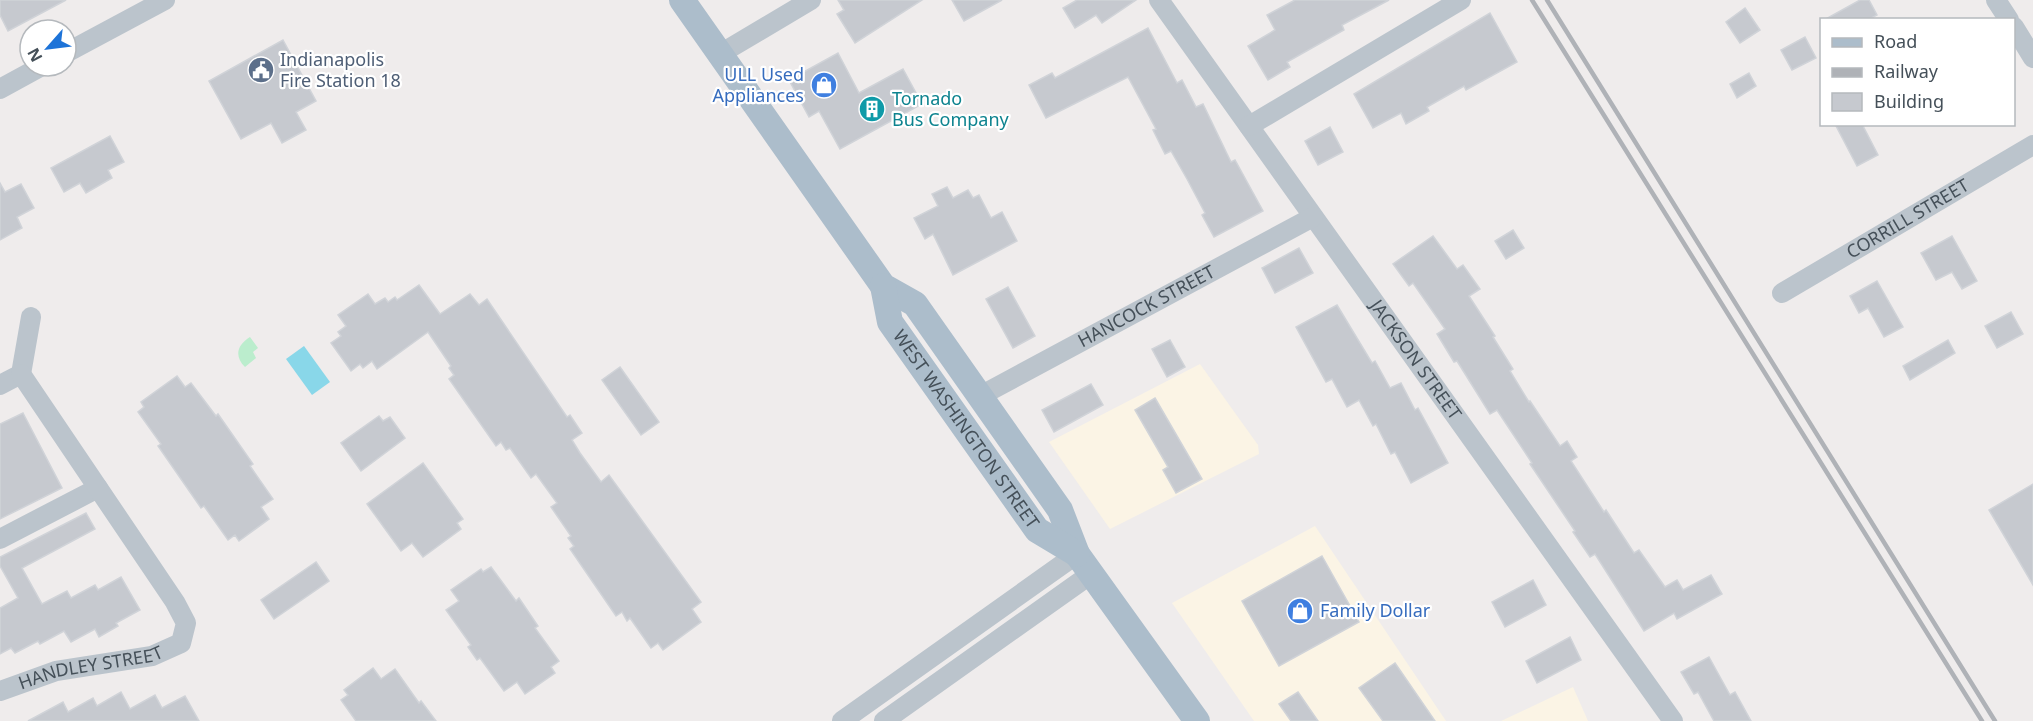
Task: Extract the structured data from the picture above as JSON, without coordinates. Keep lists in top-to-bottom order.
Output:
{
  "streets": {
    "main road": ["WEST WASHINGTON STREET"],
    "street": [
      "CORRILL STREET",
      "HANCOCK STREET",
      "JACKSON STREET",
      "HANDLEY STREET"
    ]
  },
  "crossings": [
    ["HANCOCK STREET", "JACKSON STREET"],
    ["HANCOCK STREET", "WEST WASHINGTON STREET"]
  ],
  "places": {
    "public building": ["Indianapolis Fire Station 18"],
    "shop": ["ULL Used Appliances", "Family Dollar"],
    "building": ["Tornado Bus Company"]
  },
  "legend": ["Road", "Railway", "Building"],
  "north": "bottom left"
}
